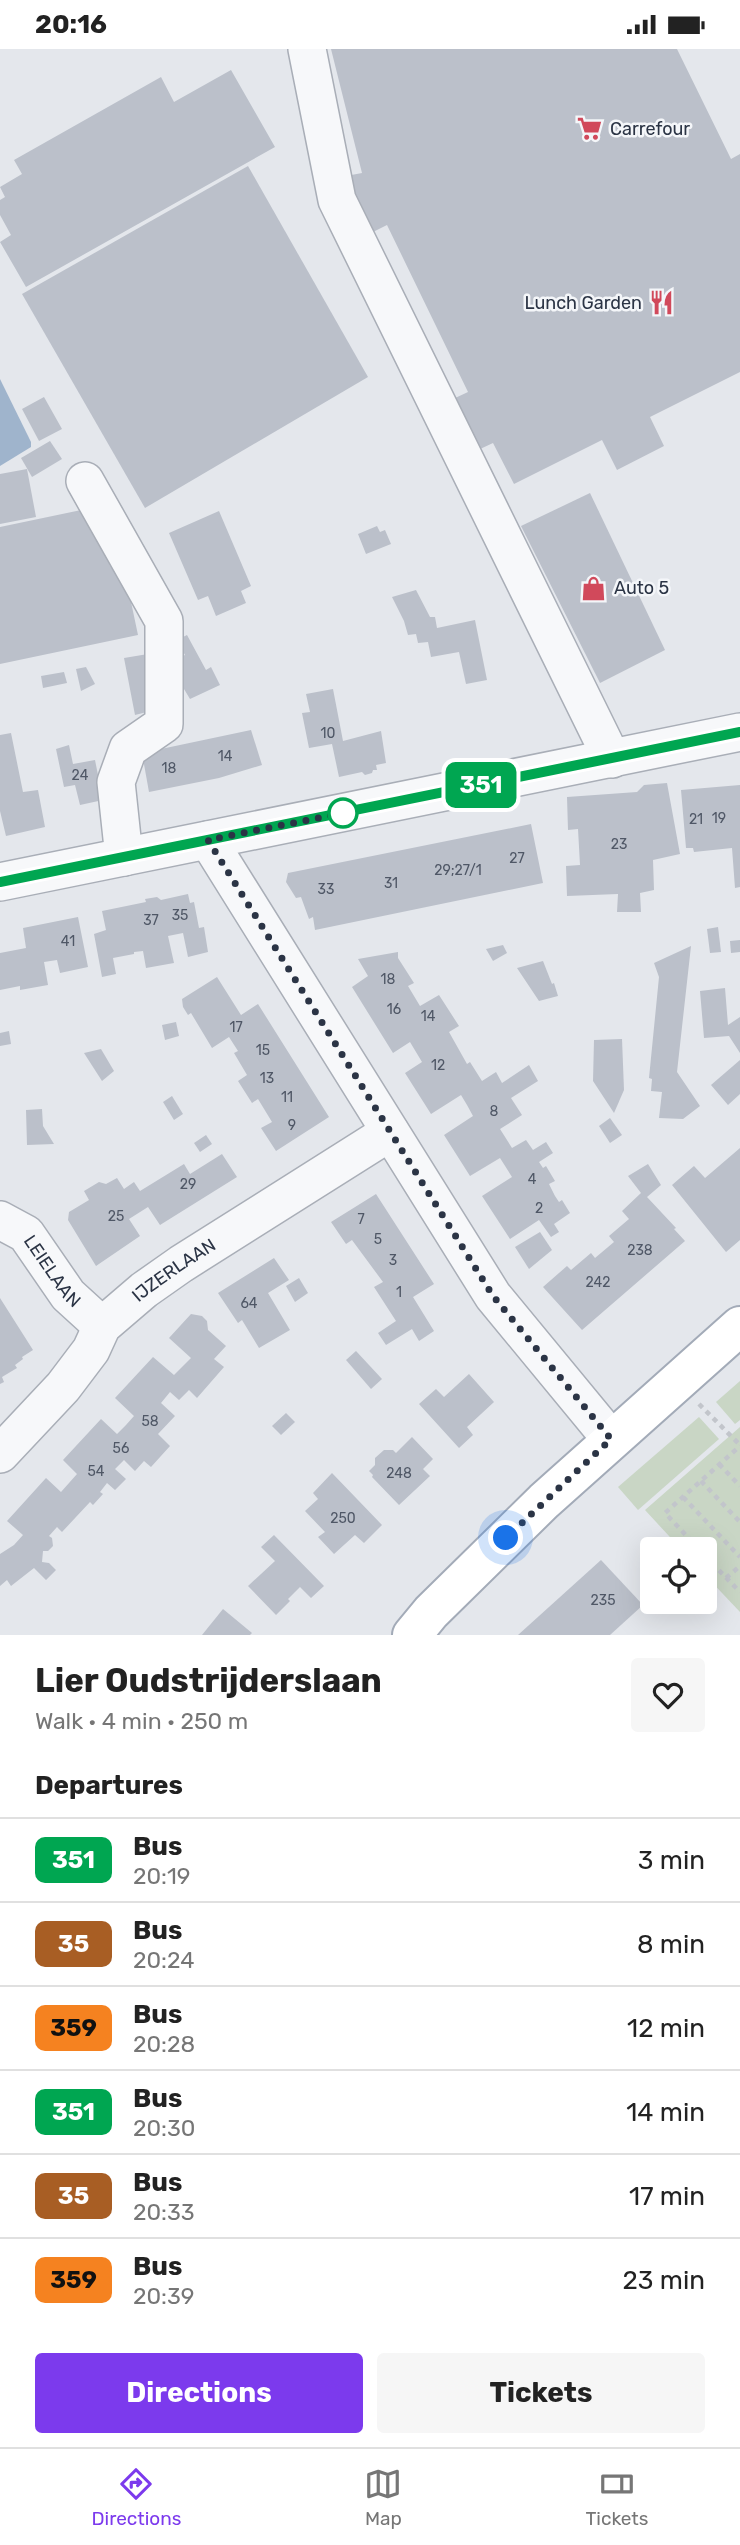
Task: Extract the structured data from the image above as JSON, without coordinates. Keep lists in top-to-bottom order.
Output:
{
  "streets": {
    "street": ["LEIELAAN", "IJZERLAAN"]
  },
  "crossings": [
    ["LEIELAAN", "IJZERLAAN"]
  ],
  "places": {
    "supermarket": ["Carrefour"],
    "restaurant": ["Lunch Garden"],
    "shop": ["Auto 5"]
  },
  "lines": ["bus line 351"],
  "house_numbers": [
    "10",
    "14",
    "18",
    "24",
    "19",
    "21",
    "23",
    "27",
    "29;27/1",
    "31",
    "33",
    "35",
    "37",
    "41",
    "18",
    "16",
    "14",
    "17",
    "15",
    "12",
    "13",
    "11",
    "8",
    "9",
    "4",
    "29",
    "2",
    "25",
    "7",
    "5",
    "238",
    "3",
    "242",
    "1",
    "64",
    "58",
    "56",
    "54",
    "248",
    "250",
    "235"
  ],
  "page": {
    "status": "20:16",
    "on_map": "351",
    "heading": [
      ["Lier Oudstrijderslaan", "Walk · 4 min · 250 m"],
      "Departures"
    ],
    "list": [
      {
        "mark": "351",
        "name": "Bus",
        "note": "20:19",
        "value": "3 min"
      },
      {
        "mark": "35",
        "name": "Bus",
        "note": "20:24",
        "value": "8 min"
      },
      {
        "mark": "359",
        "name": "Bus",
        "note": "20:28",
        "value": "12 min"
      },
      {
        "mark": "351",
        "name": "Bus",
        "note": "20:30",
        "value": "14 min"
      },
      {
        "mark": "35",
        "name": "Bus",
        "note": "20:33",
        "value": "17 min"
      },
      {
        "mark": "359",
        "name": "Bus",
        "note": "20:39",
        "value": "23 min"
      }
    ],
    "buttons": ["Directions", "Tickets"],
    "tabs": ["Directions", "Map", "Tickets"]
  }
}
